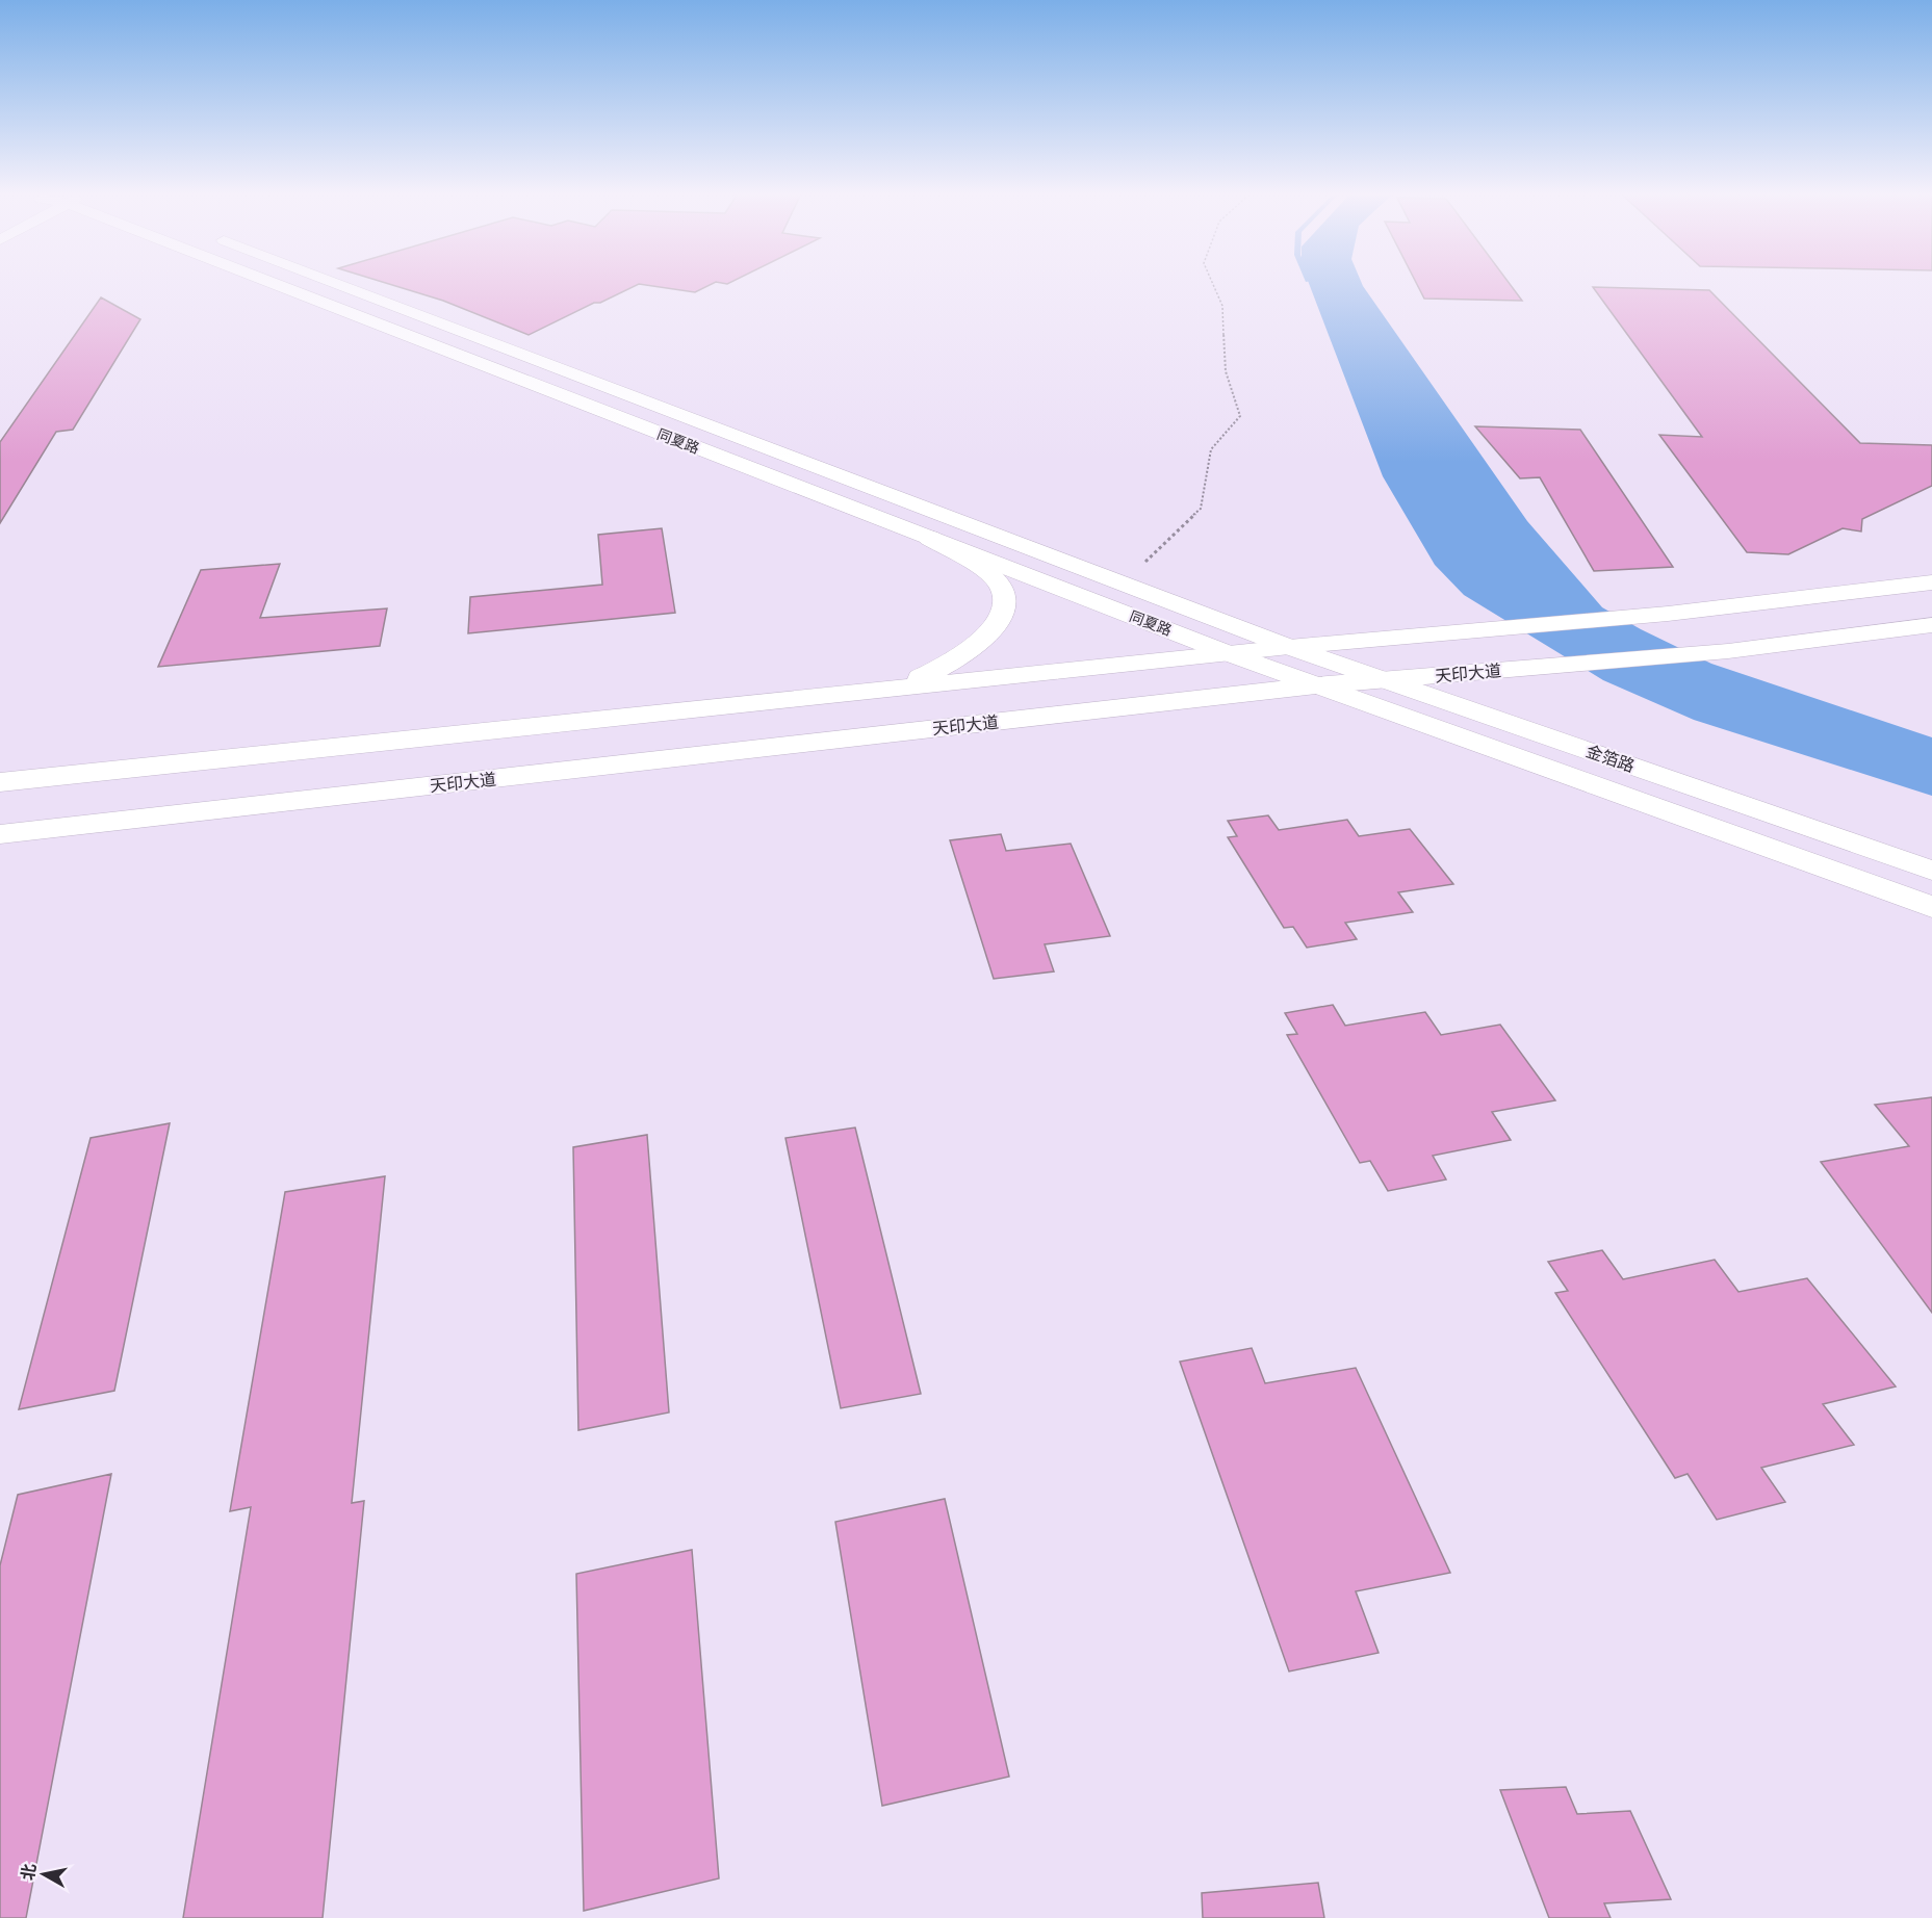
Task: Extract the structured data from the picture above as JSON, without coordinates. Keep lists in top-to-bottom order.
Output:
{
  "streets": {
    "main road": ["同夏路", "天印大道", "金箔路"]
  },
  "crossings": [
    ["同夏路", "天印大道"],
    ["同夏路", "金箔路"],
    ["天印大道", "金箔路"]
  ],
  "north": "left"
}
